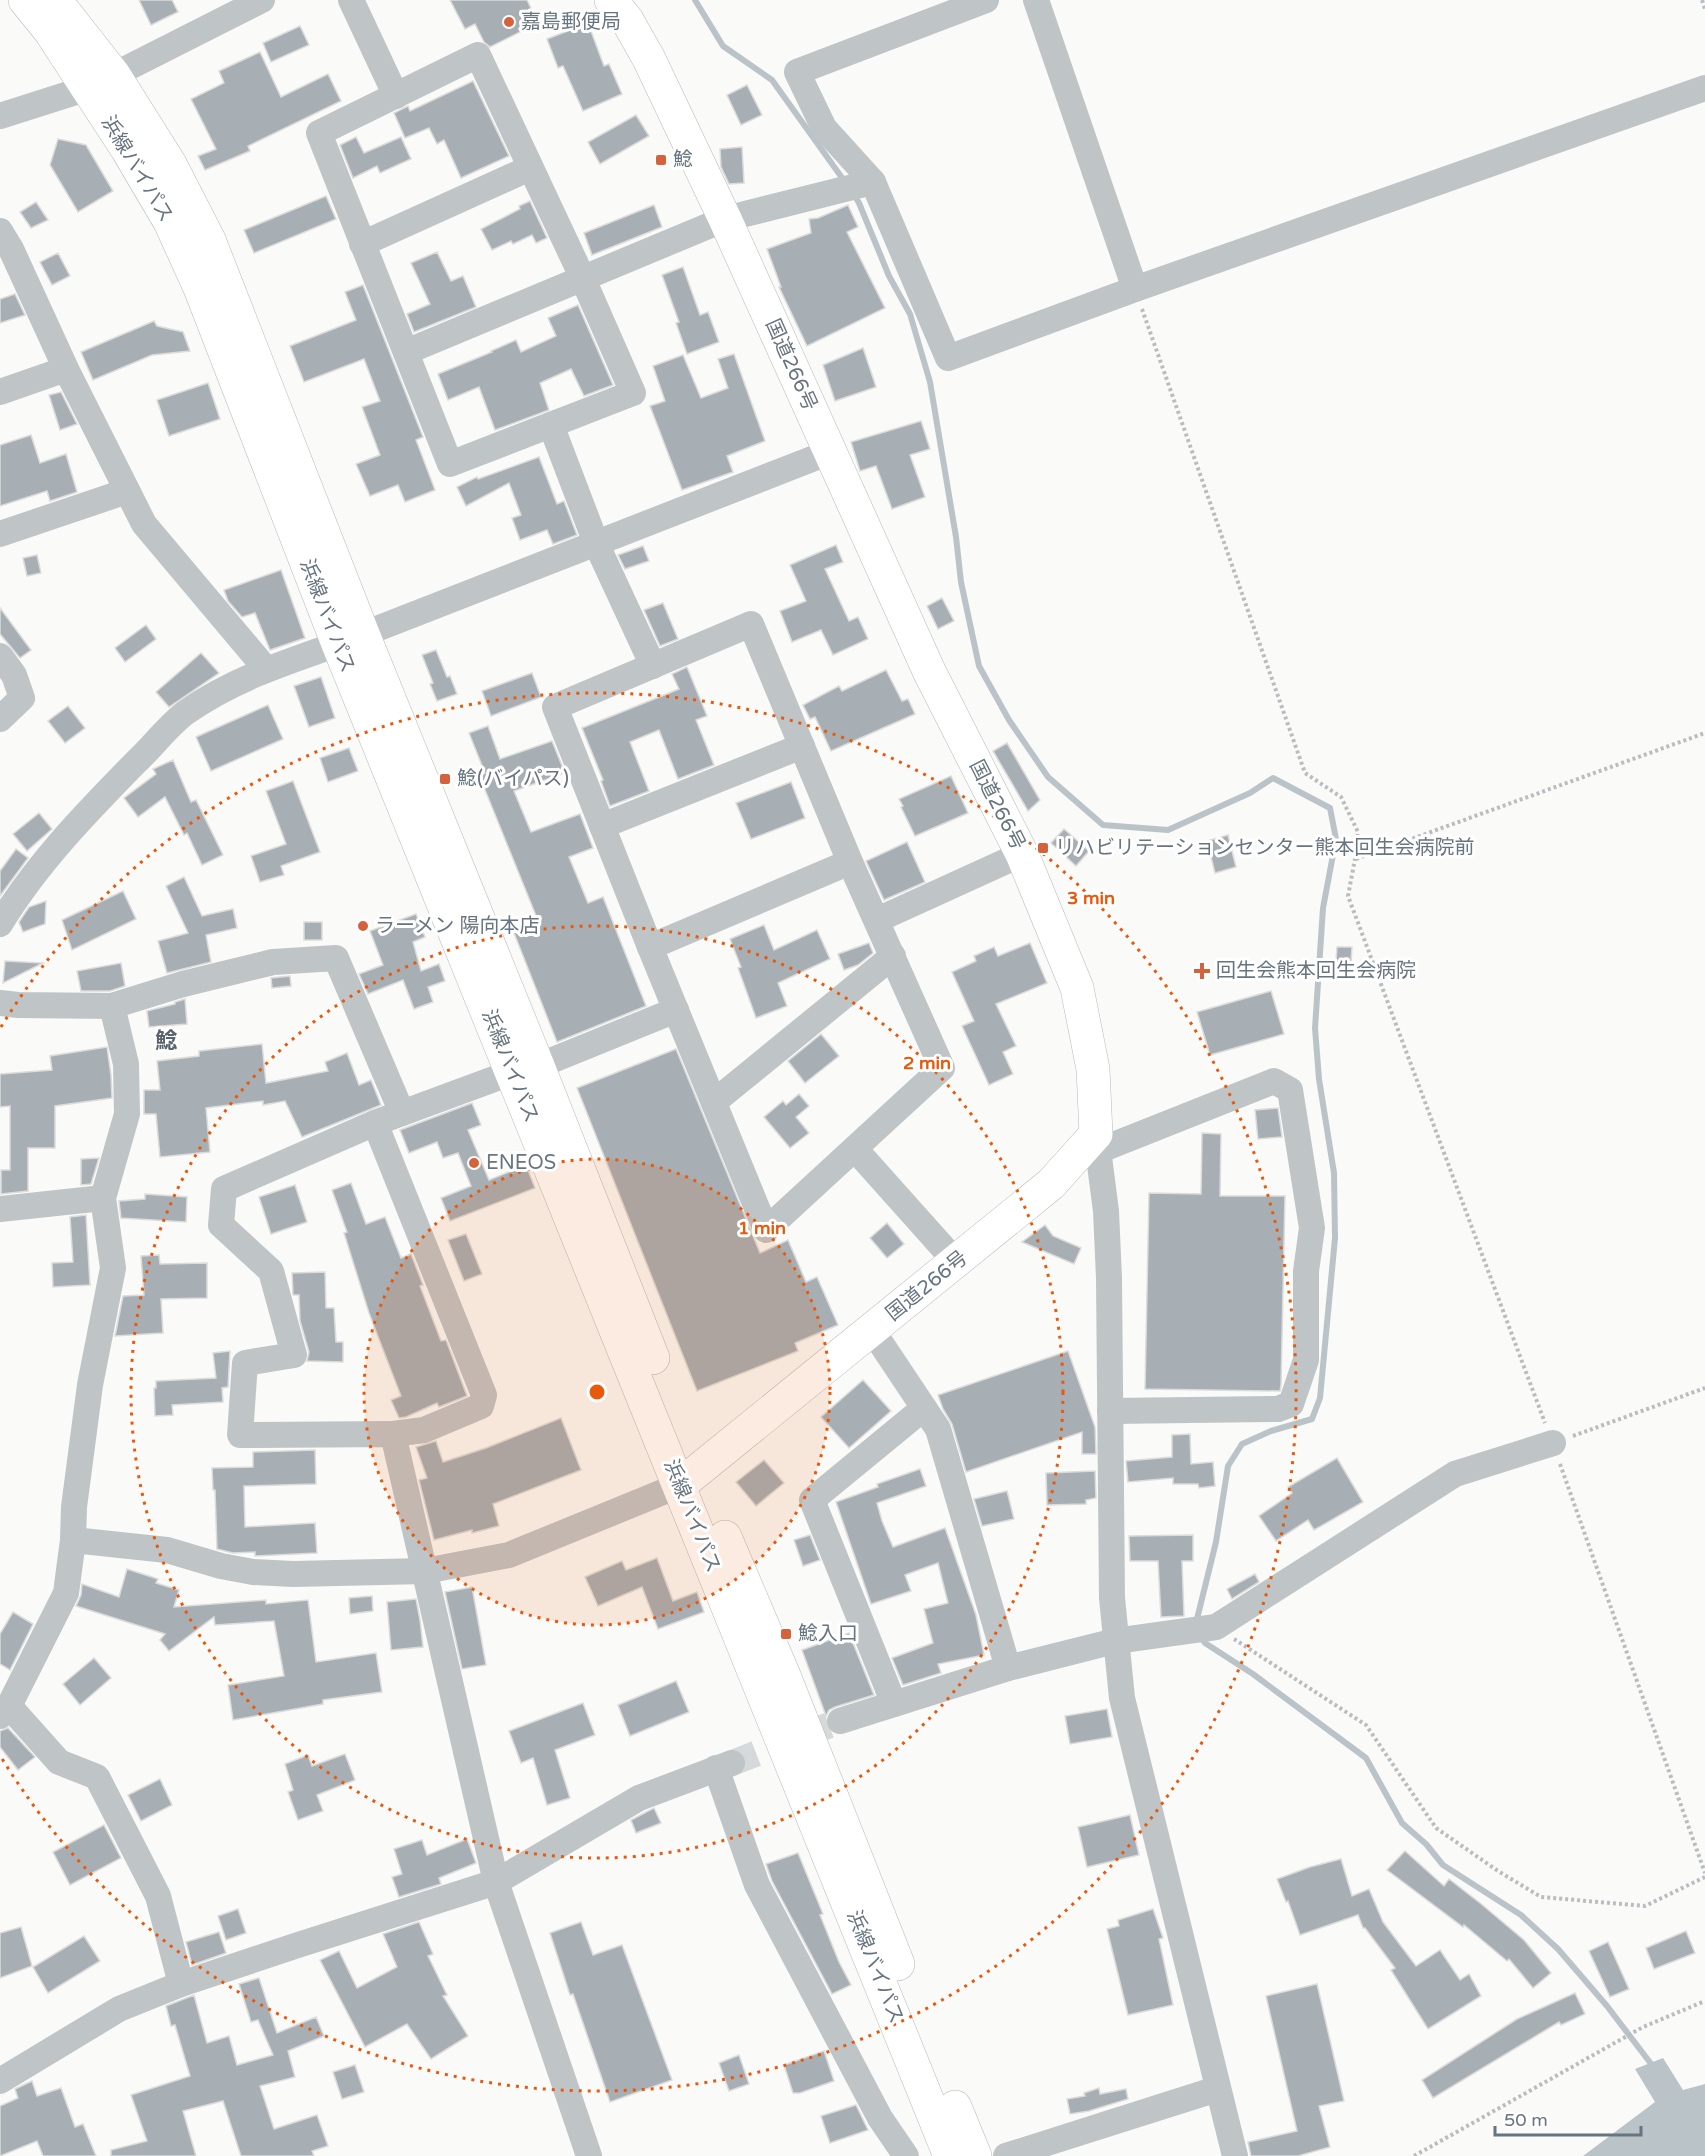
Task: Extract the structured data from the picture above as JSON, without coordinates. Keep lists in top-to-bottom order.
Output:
{
  "streets": {
    "highway": ["浜線バイパス", "国道266号"]
  },
  "crossings": [
    ["浜線バイパス", "国道266号"]
  ],
  "districts": ["鯰"],
  "places": {
    "other": ["嘉島郵便局", "ラーメン 陽向本店", "ENEOS"],
    "transit": [
      "鯰",
      "鯰(バイパス)",
      "リハビリテーションセンター熊本回生会病院前",
      "鯰入口"
    ],
    "health": ["回生会熊本回生会病院"]
  },
  "scale_bar": "50 m",
  "rings": ["3 min", "2 min", "1 min"]
}
